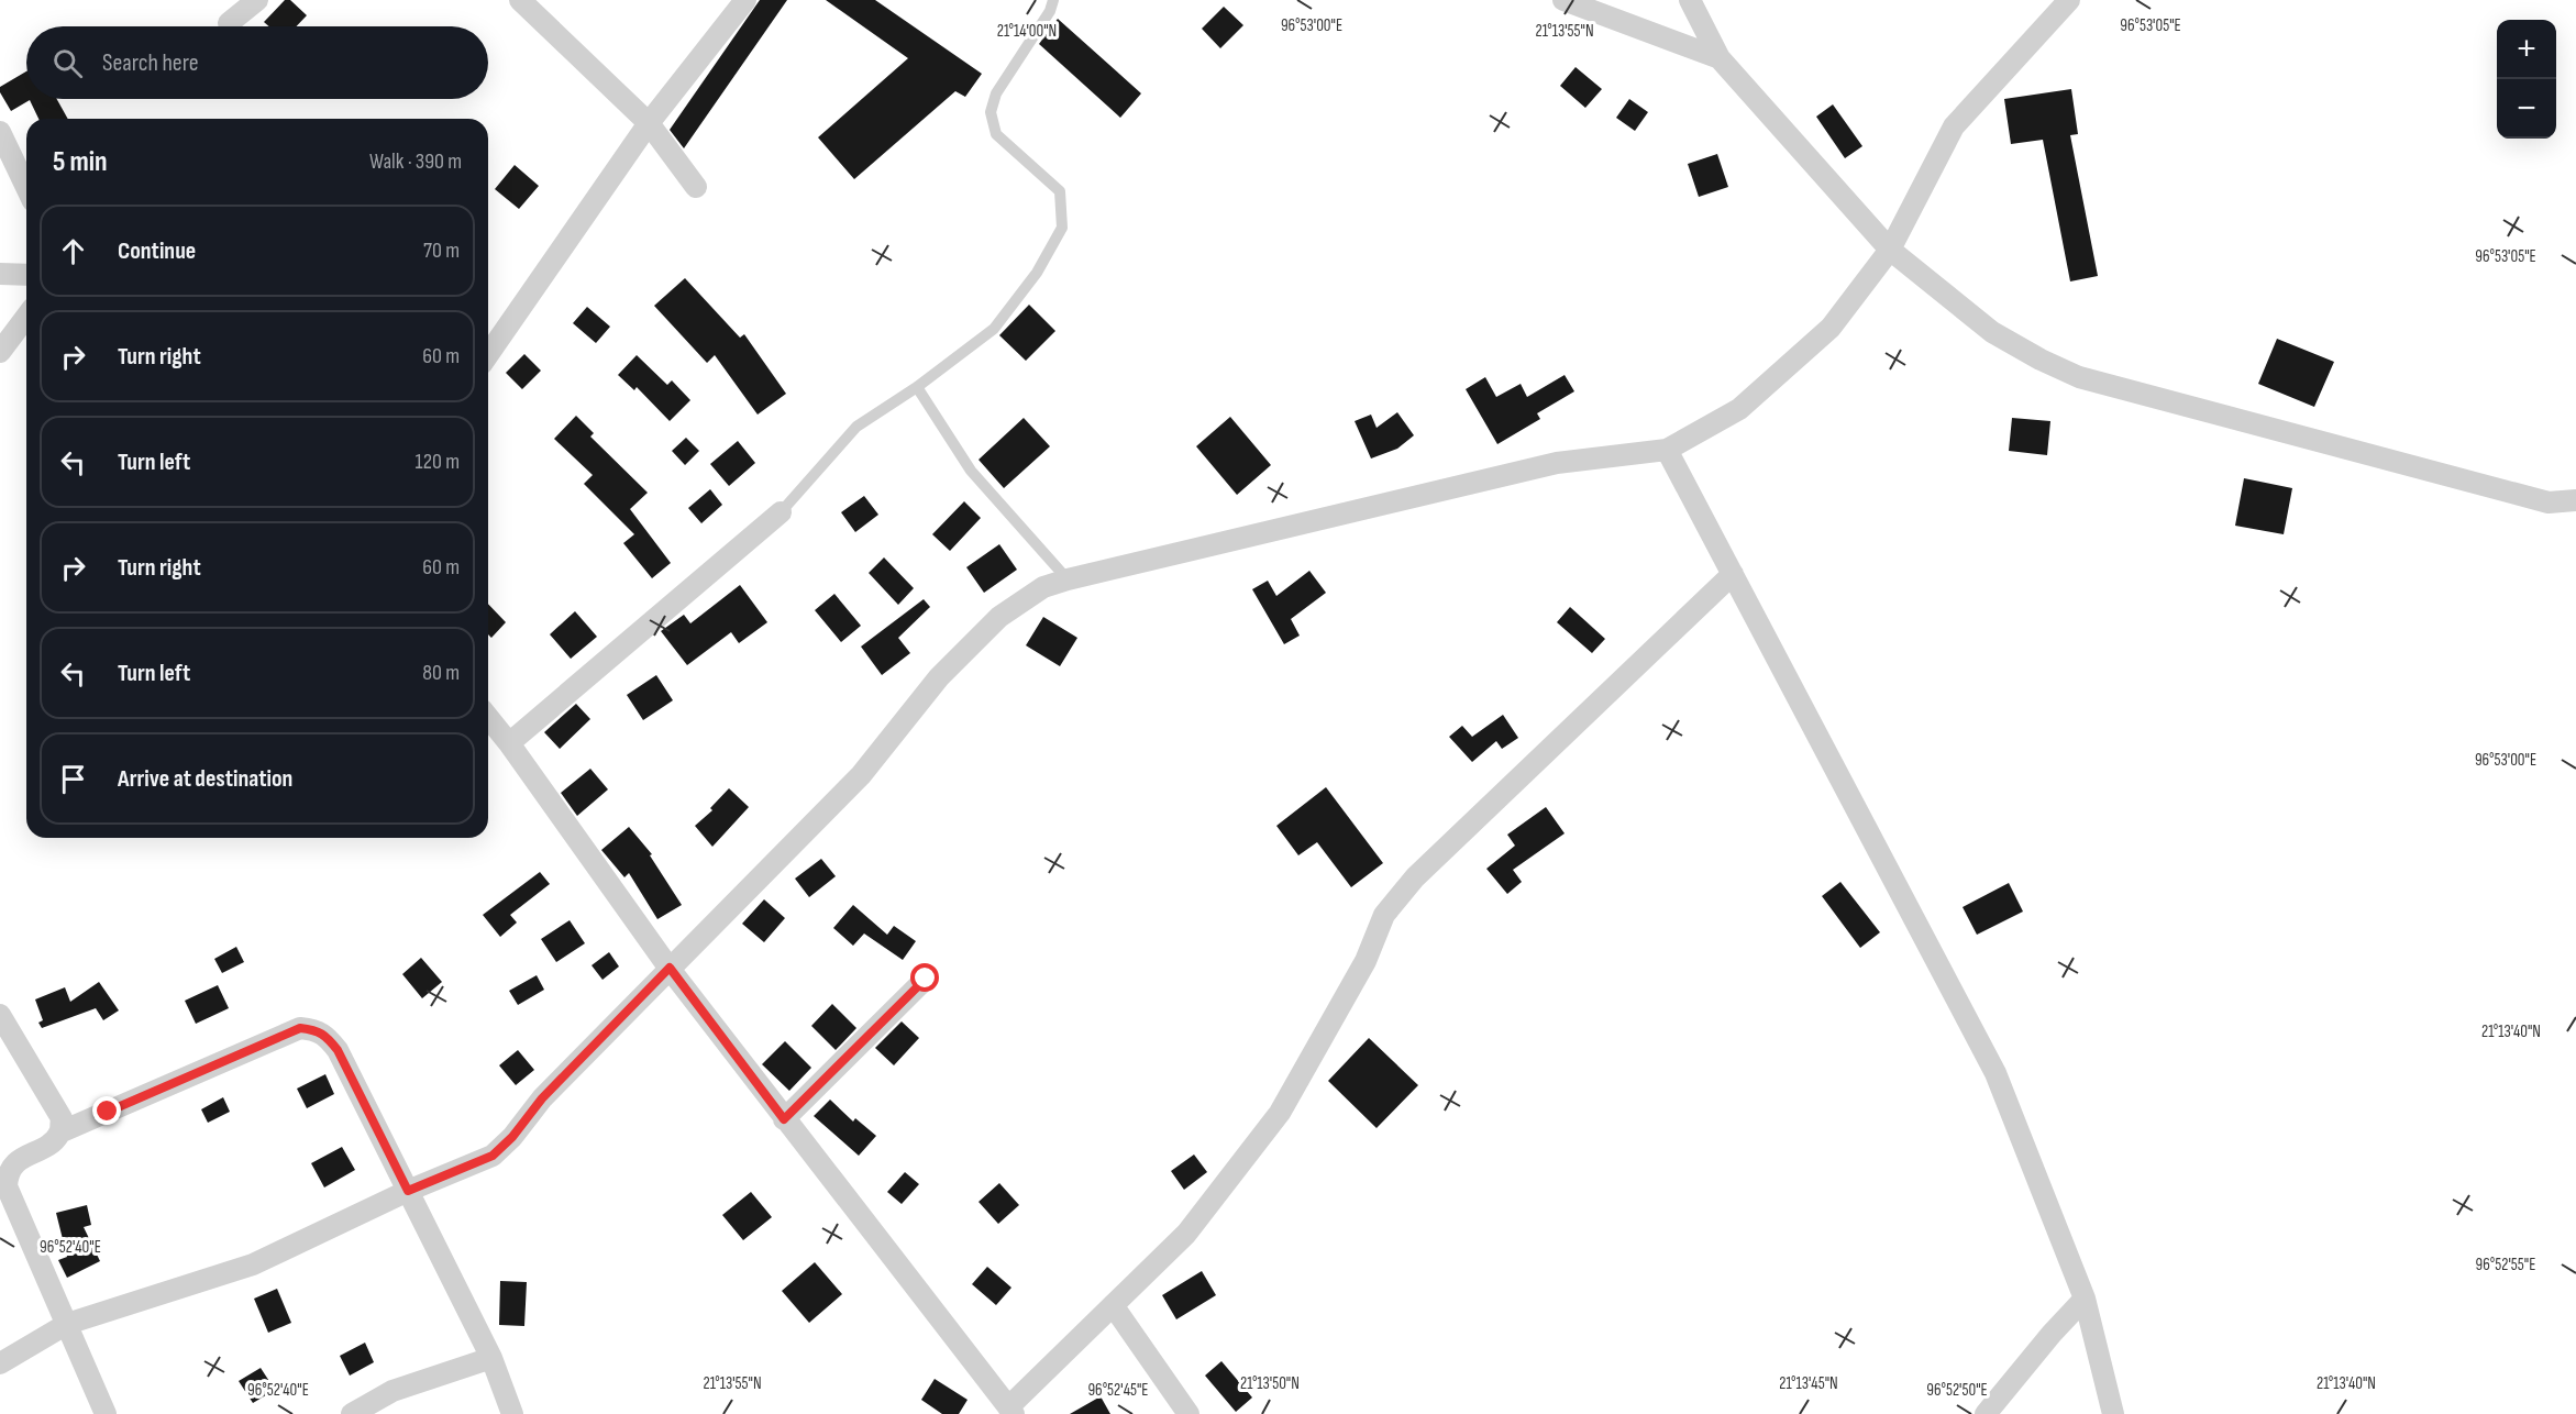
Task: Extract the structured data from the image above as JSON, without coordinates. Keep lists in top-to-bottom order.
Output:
{
  "page": {
    "map_buttons": ["+", "−"],
    "search": "Search here",
    "heading": ["5 min", "Walk · 390 m"],
    "list": [
      ["Continue", "70 m"],
      ["Turn right", "60 m"],
      ["Turn left", "120 m"],
      ["Turn right", "60 m"],
      ["Turn left", "80 m"],
      "Arrive at destination"
    ]
  },
  "coordinates": [
    "96°53'05\"E",
    "96°53'00\"E",
    "21°14'00\"N",
    "21°13'55\"N",
    "21°13'40\"N",
    "96°52'40\"E",
    "96°52'55\"E",
    "21°13'50\"N",
    "21°13'45\"N",
    "96°52'45\"E",
    "96°52'50\"E"
  ]
}
